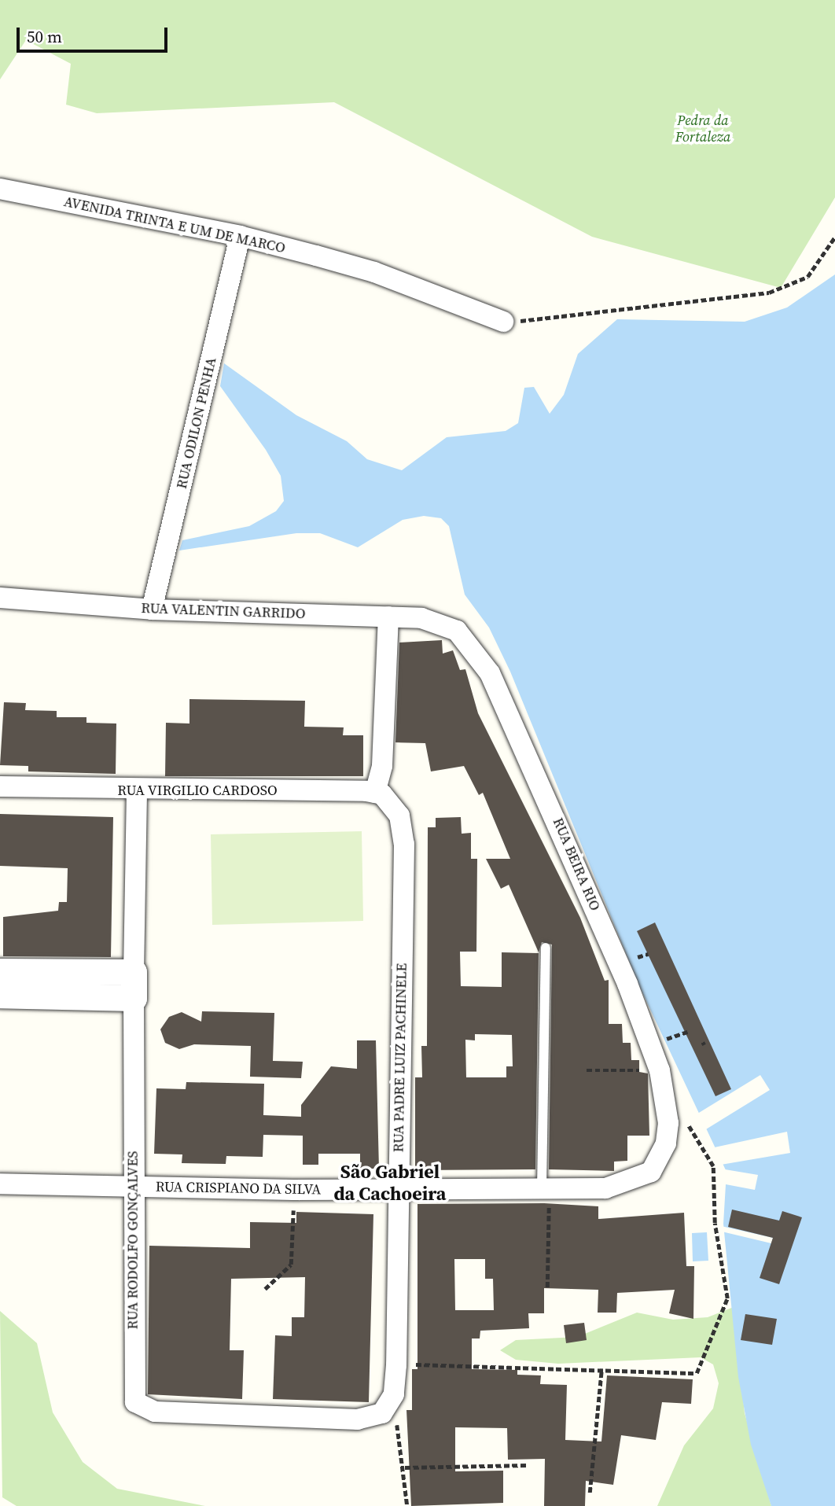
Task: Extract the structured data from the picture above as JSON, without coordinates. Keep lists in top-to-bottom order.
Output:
{
  "streets": {
    "street": [
      "AVENIDA TRINTA E UM DE MARCO",
      "RUA ODILON PENHA",
      "RUA VALENTIN GARRIDO",
      "RUA VIRGILIO CARDOSO",
      "RUA BEIRA RIO",
      "RUA PADRE LUIZ PACHINELE",
      "RUA CRISPIANO DA SILVA",
      "RUA RODOLFO GONÇALVES"
    ]
  },
  "crossings": [
    ["AVENIDA TRINTA E UM DE MARCO", "RUA ODILON PENHA"],
    ["RUA ODILON PENHA", "RUA VALENTIN GARRIDO"],
    ["RUA VALENTIN GARRIDO", "RUA BEIRA RIO"],
    ["RUA VIRGILIO CARDOSO", "RUA PADRE LUIZ PACHINELE"],
    ["RUA VIRGILIO CARDOSO", "RUA RODOLFO GONÇALVES"],
    ["RUA BEIRA RIO", "RUA CRISPIANO DA SILVA"],
    ["RUA PADRE LUIZ PACHINELE", "RUA CRISPIANO DA SILVA"],
    ["RUA CRISPIANO DA SILVA", "RUA RODOLFO GONÇALVES"]
  ],
  "districts": ["São Gabriel da Cachoeira"],
  "parks": ["Pedra da Fortaleza"],
  "scale_bar": "50 m"
}
